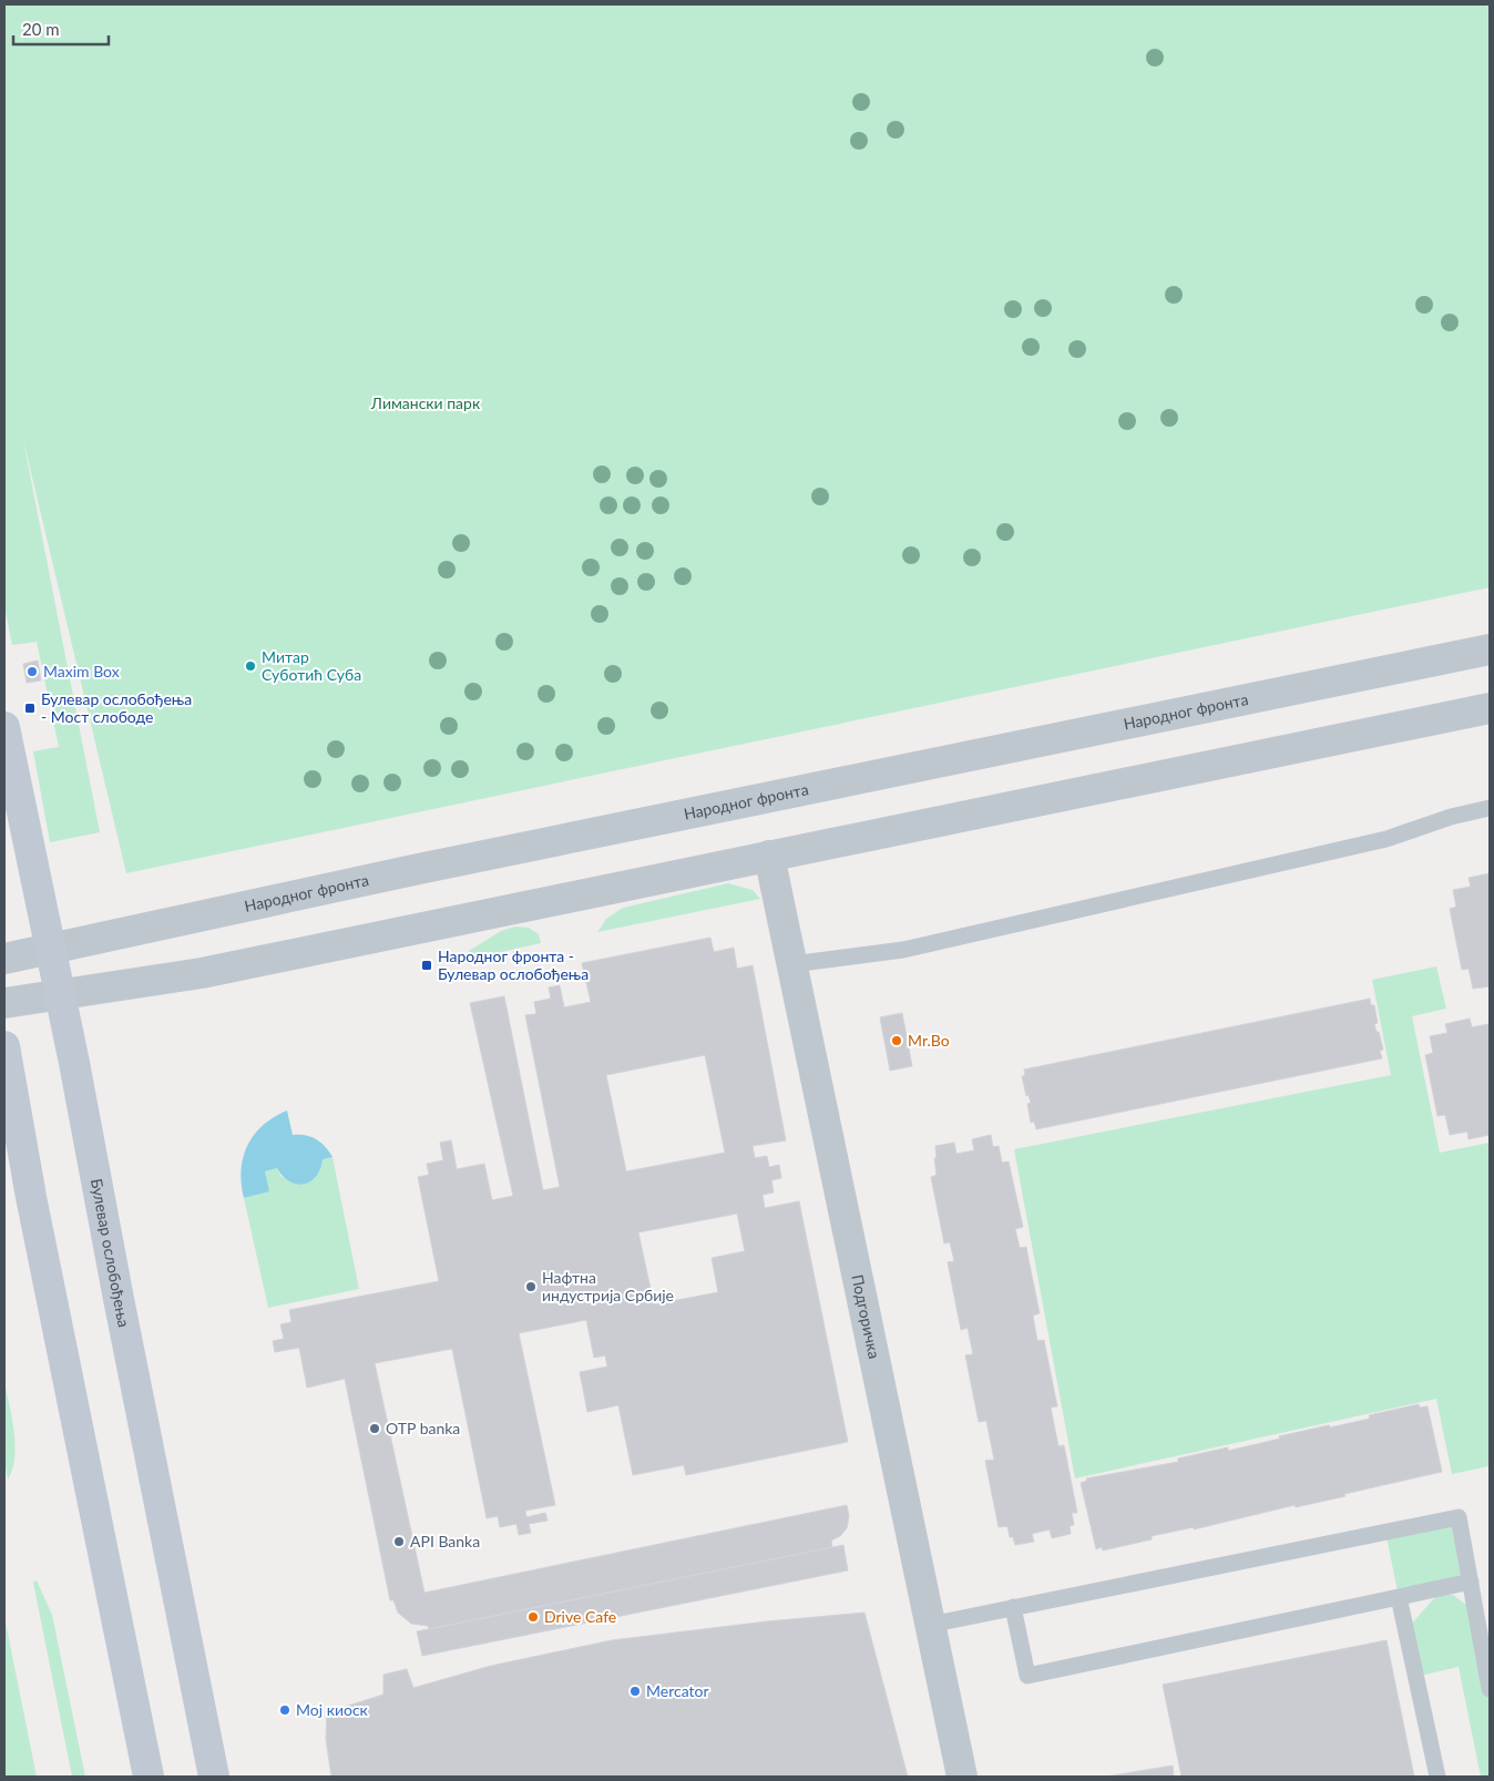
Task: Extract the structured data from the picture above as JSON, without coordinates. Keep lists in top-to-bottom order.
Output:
{
  "streets": {
    "main road": ["Булевар ослобођења"],
    "street": ["Народног фронта", "Подгоричка"]
  },
  "crossings": [
    ["Народног фронта", "Булевар ослобођења"]
  ],
  "parks": ["Лимански парк"],
  "places": {
    "other": [
      "Митар Суботић Суба",
      "Maxim Box",
      "Mr.Bo",
      "Нафтна индустрија Србије",
      "OTP banka",
      "API Banka",
      "Drive Cafe",
      "Mercator",
      "Мој киоск"
    ],
    "transit": ["Булевар ослобођења - Мост слободе", "Народног фронта - Булевар ослобођења"]
  },
  "scale_bar": "20 m"
}
